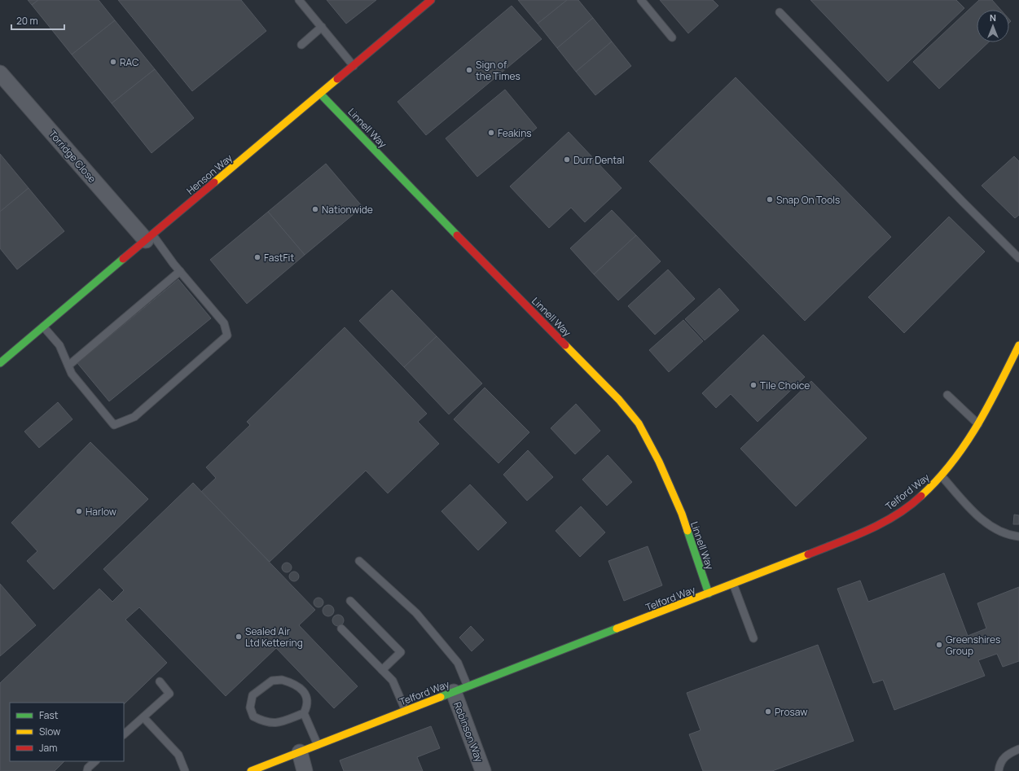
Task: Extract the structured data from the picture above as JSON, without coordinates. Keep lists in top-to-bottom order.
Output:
{
  "streets": {
    "street": [
      "Linnell Way",
      "Torridge Close",
      "Henson Way",
      "Telford Way",
      "Robinson Way"
    ]
  },
  "crossings": [
    ["Linnell Way", "Henson Way"],
    ["Linnell Way", "Telford Way"],
    ["Torridge Close", "Henson Way"],
    ["Telford Way", "Robinson Way"]
  ],
  "places": [
    "RAC",
    "Sign of the Times",
    "Feakins",
    "Durr Dental",
    "Snap On Tools",
    "Nationwide",
    "FastFit",
    "Tile Choice",
    "Harlow",
    "Sealed Air Ltd Kettering",
    "Greenshires Group",
    "Prosaw"
  ],
  "legend": ["Fast", "Slow", "Jam"],
  "scale_bar": "20 m",
  "north": "top"
}
